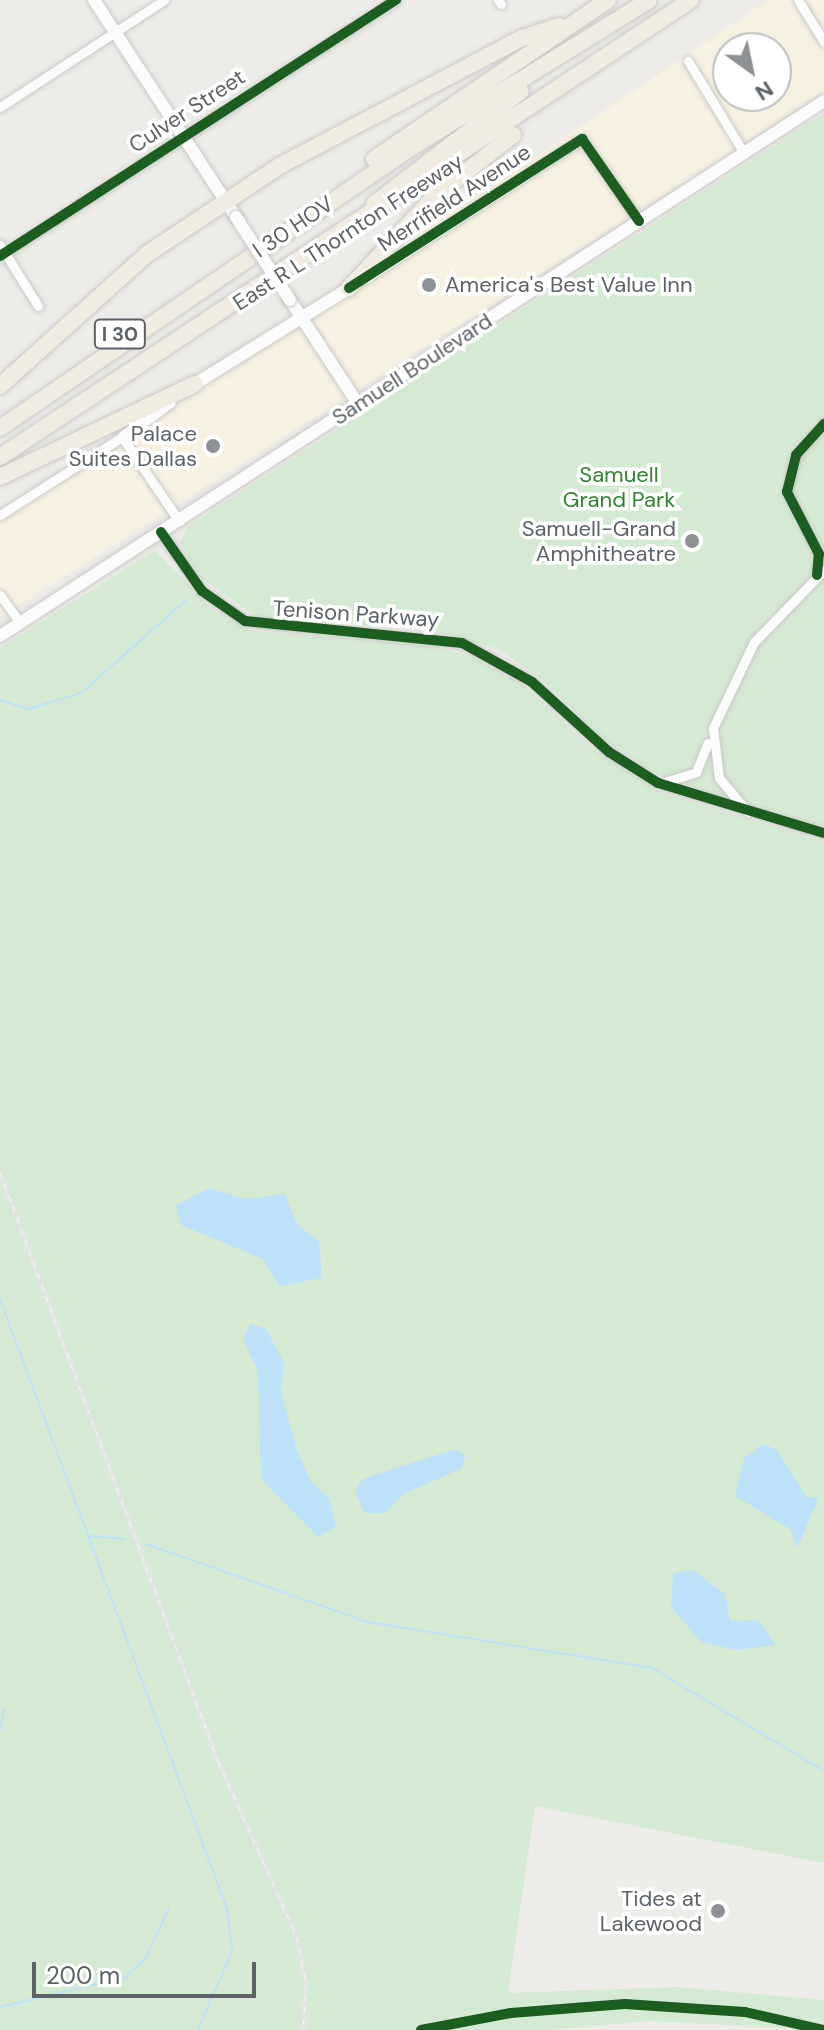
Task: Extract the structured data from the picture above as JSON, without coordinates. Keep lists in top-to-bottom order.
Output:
{
  "streets": {
    "highway": ["I 30 HOV", "East R L Thornton Freeway", "I 30"],
    "main road": ["Merrifield Avenue", "Samuell Boulevard"],
    "street": ["Culver Street", "Tenison Parkway"]
  },
  "crossings": [
    ["Merrifield Avenue", "Samuell Boulevard"],
    ["Samuell Boulevard", "Tenison Parkway"]
  ],
  "parks": ["Samuell Grand Park"],
  "places": [
    "America's Best Value Inn",
    "Palace Suites Dallas",
    "Samuell-Grand Amphitheatre",
    "Tides at Lakewood"
  ],
  "scale_bar": "200 m",
  "north": "bottom right"
}
